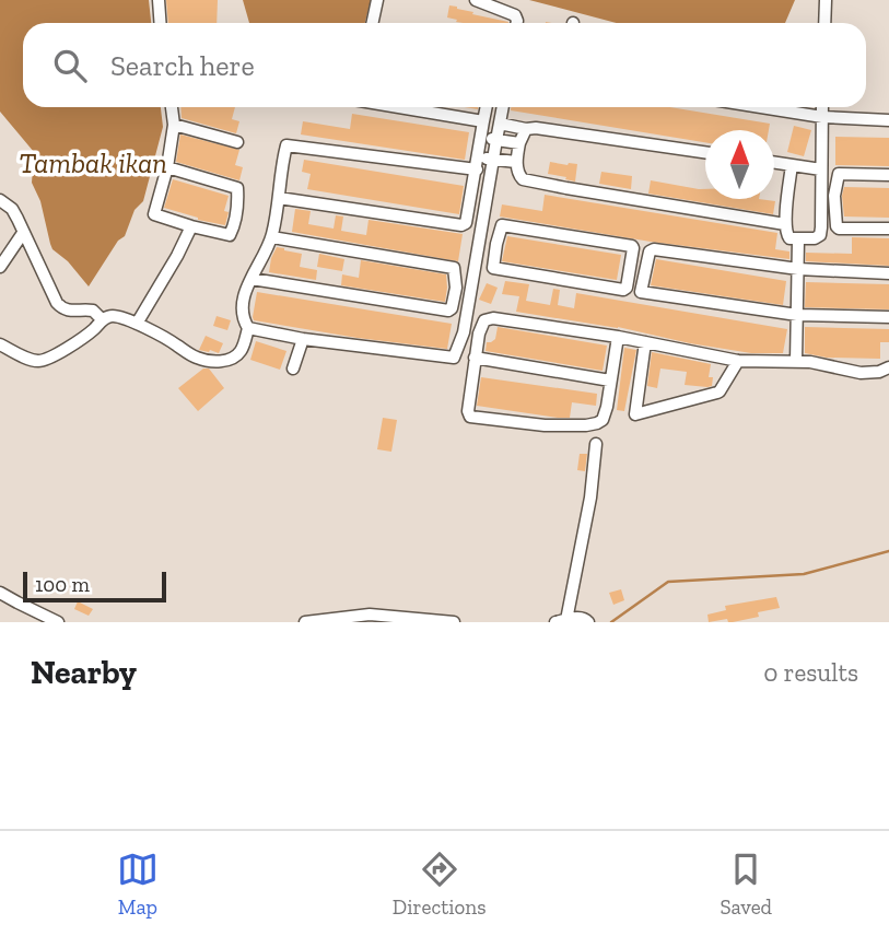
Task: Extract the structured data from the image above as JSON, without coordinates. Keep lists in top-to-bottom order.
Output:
{
  "water": ["Tambak ikan"],
  "scale_bar": "100 m",
  "north": "top",
  "page": {
    "search": "Search here",
    "scale": "100 m",
    "heading": ["Nearby", "0 results"],
    "nav": ["Map", "Directions", "Saved"]
  }
}
